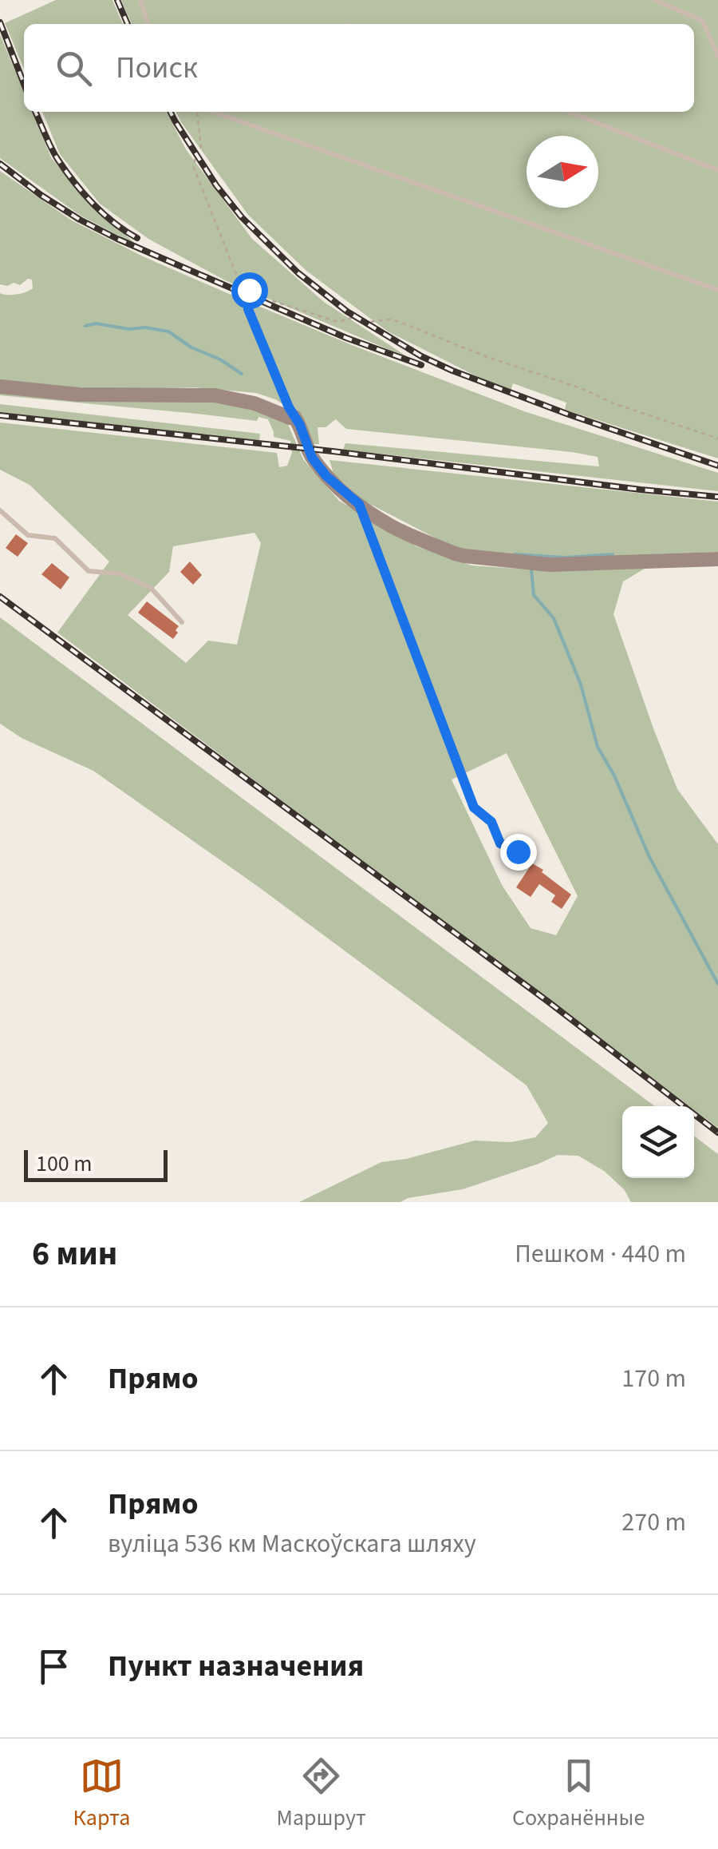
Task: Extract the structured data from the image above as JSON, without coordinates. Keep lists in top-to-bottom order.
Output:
{
  "scale_bar": "100 m",
  "north": "right",
  "page": {
    "search": "Поиск",
    "scale": "100 m",
    "heading": ["6 мин", "Пешком · 440 m"],
    "list": [
      ["Прямо", "170 m"],
      ["Прямо", "вуліца 536 км Маскоўскага шляху", "270 m"],
      "Пункт назначения"
    ],
    "nav": ["Карта", "Маршрут", "Сохранённые"]
  }
}
